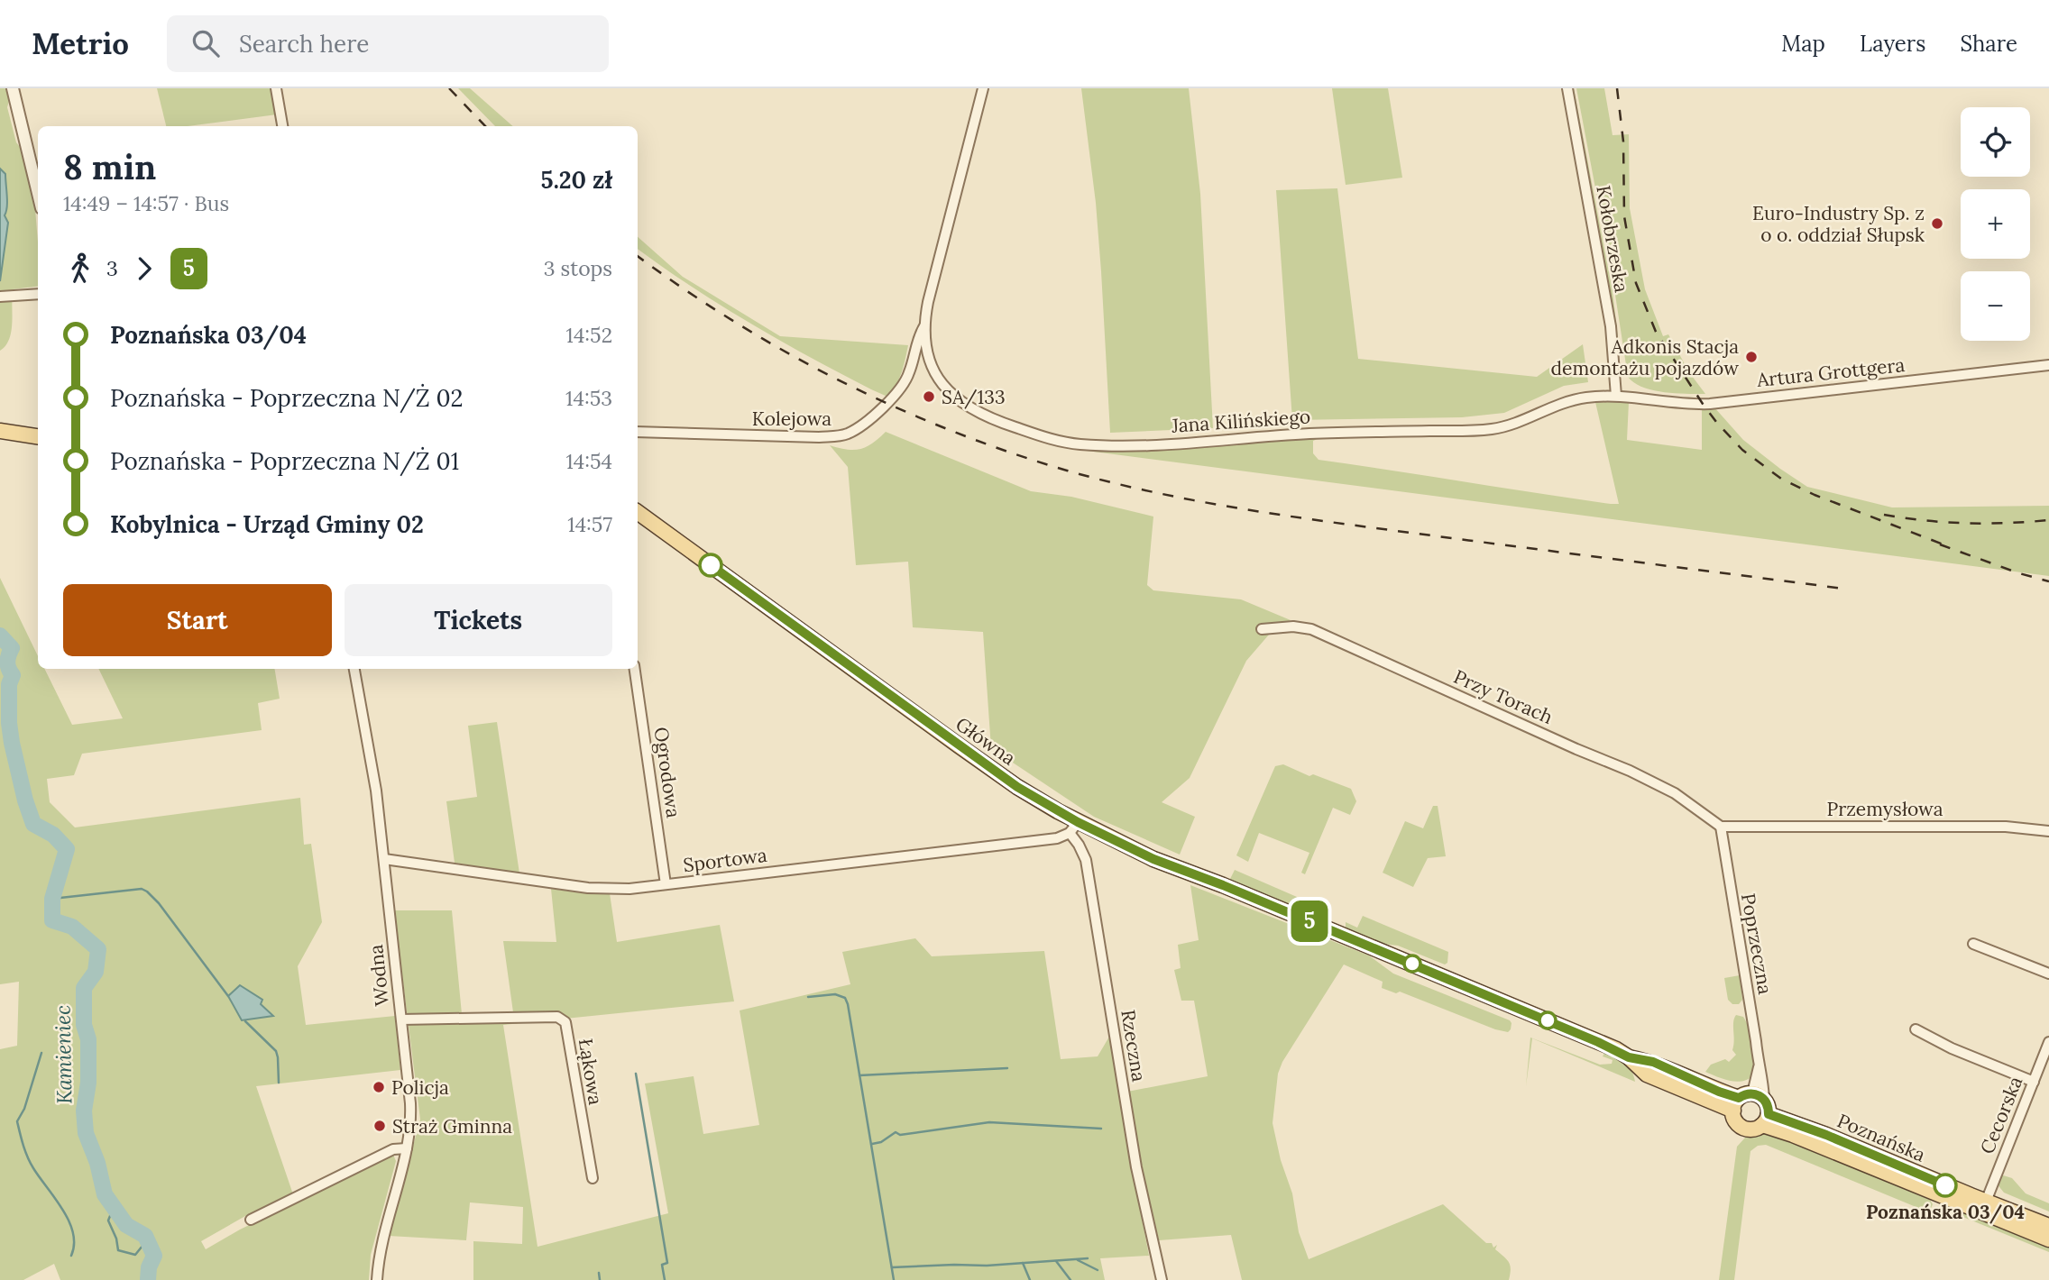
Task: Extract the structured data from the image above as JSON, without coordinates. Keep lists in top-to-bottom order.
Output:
{
  "streets": {
    "main road": ["Główna", "Poznańska"],
    "street": [
      "Kołobrzeska",
      "Artura Grottgera",
      "Kolejowa",
      "Jana Kilińskiego",
      "Przy Torach",
      "Ogrodowa",
      "Przemysłowa",
      "Sportowa",
      "Poprzeczna",
      "Wodna",
      "Rzeczna",
      "Łąkowa",
      "Cecorska"
    ]
  },
  "crossings": [
    ["Kołobrzeska", "Artura Grottgera"],
    ["Kołobrzeska", "Jana Kilińskiego"],
    ["Artura Grottgera", "Jana Kilińskiego"],
    ["Kolejowa", "Jana Kilińskiego"],
    ["Przy Torach", "Przemysłowa"],
    ["Przy Torach", "Poprzeczna"],
    ["Główna", "Sportowa"],
    ["Główna", "Poprzeczna"],
    ["Główna", "Rzeczna"],
    ["Ogrodowa", "Sportowa"],
    ["Przemysłowa", "Poprzeczna"],
    ["Sportowa", "Wodna"],
    ["Sportowa", "Rzeczna"],
    ["Wodna", "Łąkowa"],
    ["Cecorska", "Poznańska"]
  ],
  "water": ["Kamieniec"],
  "places": [
    "Euro-Industry Sp. z o o. oddział Słupsk",
    "Adkonis Stacja demontażu pojazdów",
    "SA/133",
    "Policja",
    "Straż Gminna",
    "Poznańska 03/04"
  ],
  "lines": ["bus line 5"],
  "page": {
    "header": "Metrio",
    "search": "Search here",
    "nav": ["Map", "Layers", "Share"],
    "on_map": "5",
    "map_buttons": ["+", "−"],
    "heading": ["8 min", "14:49 – 14:57 · Bus", "5.20 zł"],
    "legs": ["3", "5", "3 stops"],
    "list": [
      {
        "name": "Poznańska 03/04",
        "value": "14:52"
      },
      {
        "name": "Poznańska - Poprzeczna N/Ż 02",
        "value": "14:53"
      },
      {
        "name": "Poznańska - Poprzeczna N/Ż 01",
        "value": "14:54"
      },
      {
        "name": "Kobylnica - Urząd Gminy 02",
        "value": "14:57"
      }
    ],
    "buttons": ["Start", "Tickets"]
  }
}
